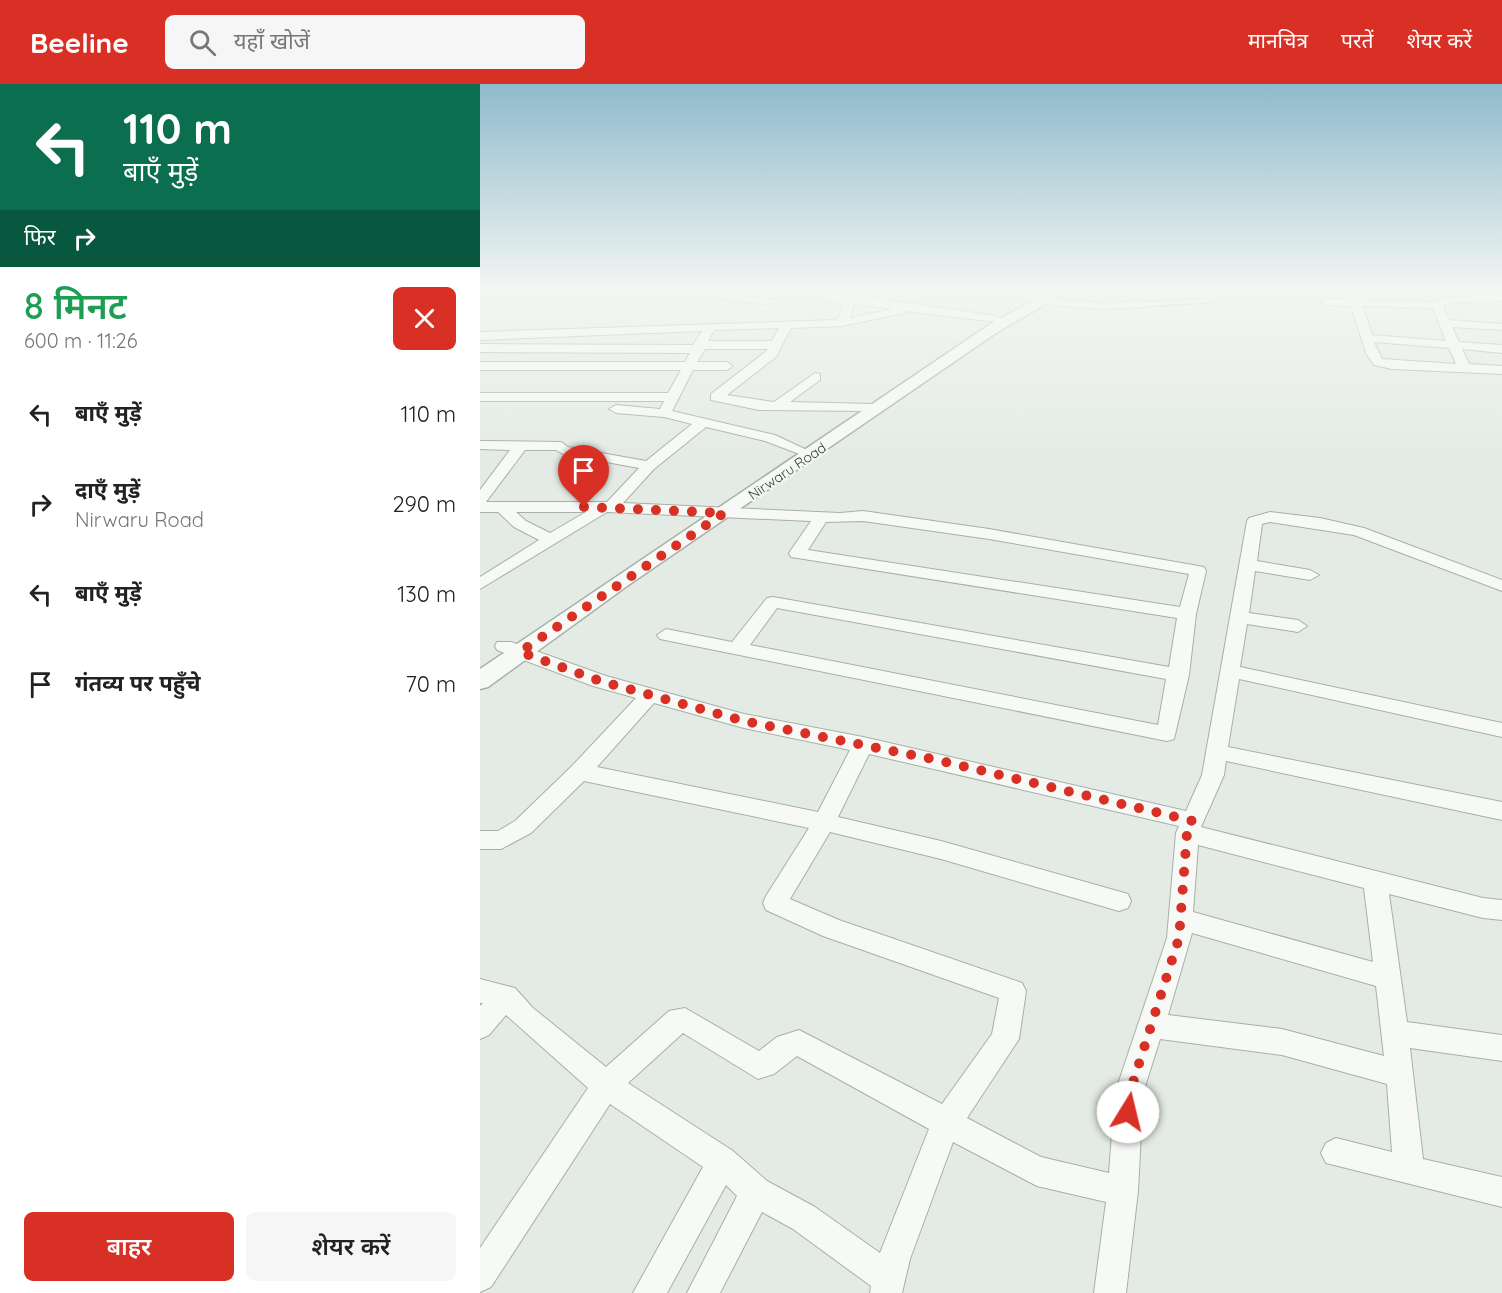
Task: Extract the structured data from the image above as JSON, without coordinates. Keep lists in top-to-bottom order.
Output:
{
  "streets": {
    "street": ["Nirwaru Road"]
  },
  "page": {
    "header": "Beeline",
    "search": "यहाँ खोजें",
    "nav": ["मानचित्र", "परतें", "शेयर करें"],
    "turn": ["110 m", "बाएँ मुड़ें"],
    "then": "फिर",
    "heading": ["8 मिनट", "600 m · 11:26"],
    "list": [
      {
        "name": "बाएँ मुड़ें",
        "value": "110 m"
      },
      {
        "name": "दाएँ मुड़ें",
        "note": "Nirwaru Road",
        "value": "290 m"
      },
      {
        "name": "बाएँ मुड़ें",
        "value": "130 m"
      },
      {
        "name": "गंतव्य पर पहुँचे",
        "value": "70 m"
      }
    ],
    "buttons": ["बाहर", "शेयर करें"]
  }
}
